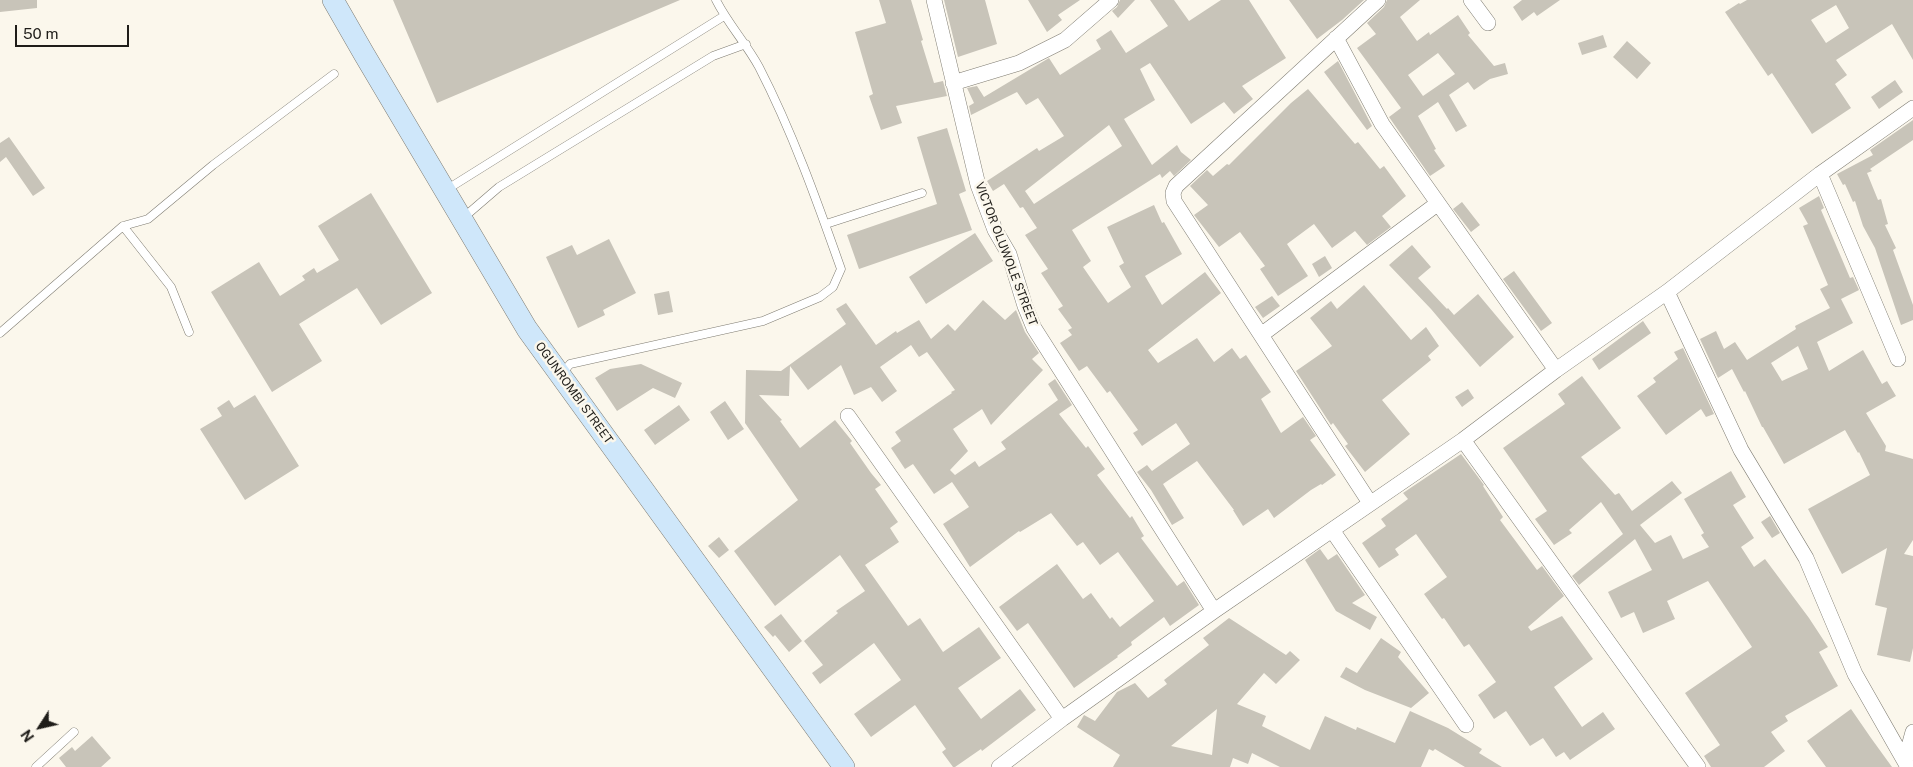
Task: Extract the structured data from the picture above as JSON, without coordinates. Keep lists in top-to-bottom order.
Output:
{
  "streets": {
    "street": ["VICTOR OLUWOLE STREET", "OGUNROMBI STREET"]
  },
  "scale_bar": "50 m",
  "north": "bottom left"
}
